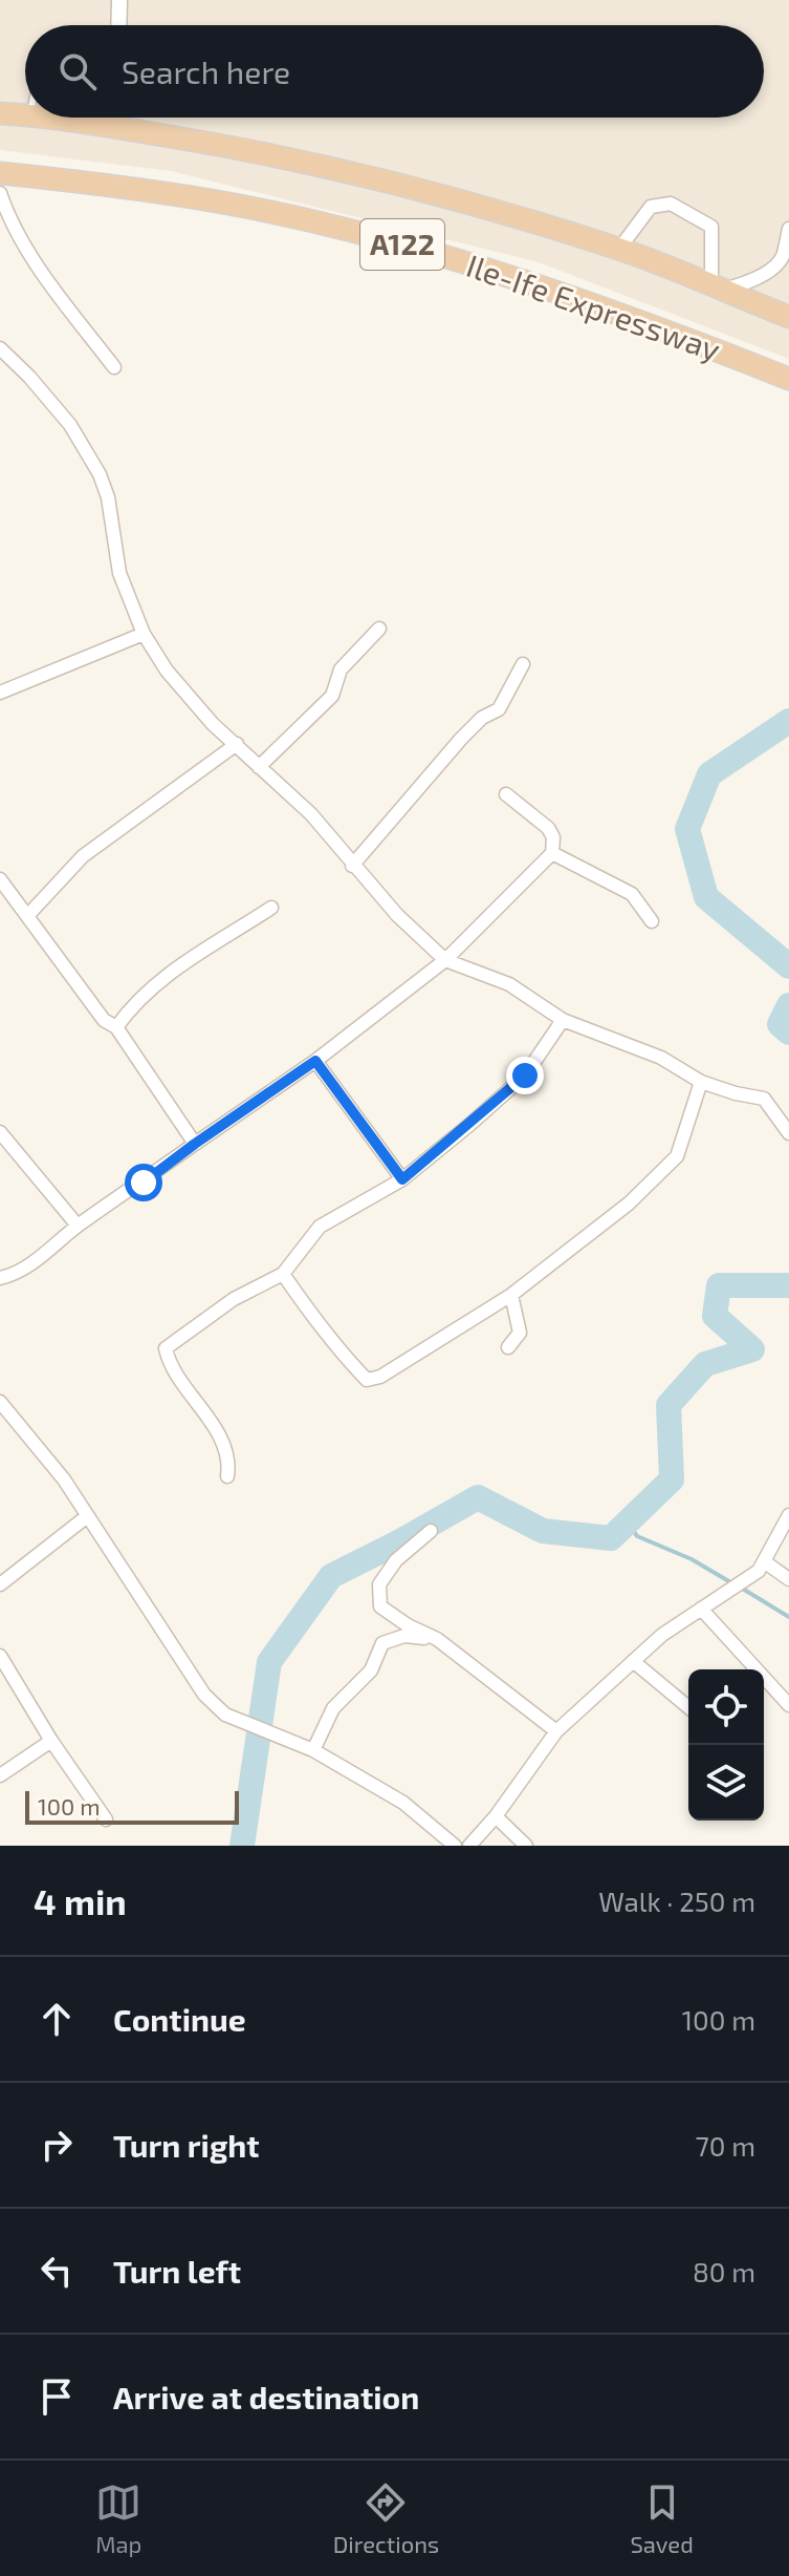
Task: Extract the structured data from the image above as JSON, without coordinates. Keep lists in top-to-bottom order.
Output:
{
  "streets": {
    "highway": ["A122", "Ile-Ife Expressway"]
  },
  "scale_bar": "100 m",
  "page": {
    "search": "Search here",
    "scale": "100 m",
    "heading": ["4 min", "Walk · 250 m"],
    "list": [
      ["Continue", "100 m"],
      ["Turn right", "70 m"],
      ["Turn left", "80 m"],
      "Arrive at destination"
    ],
    "nav": ["Map", "Directions", "Saved"]
  }
}
